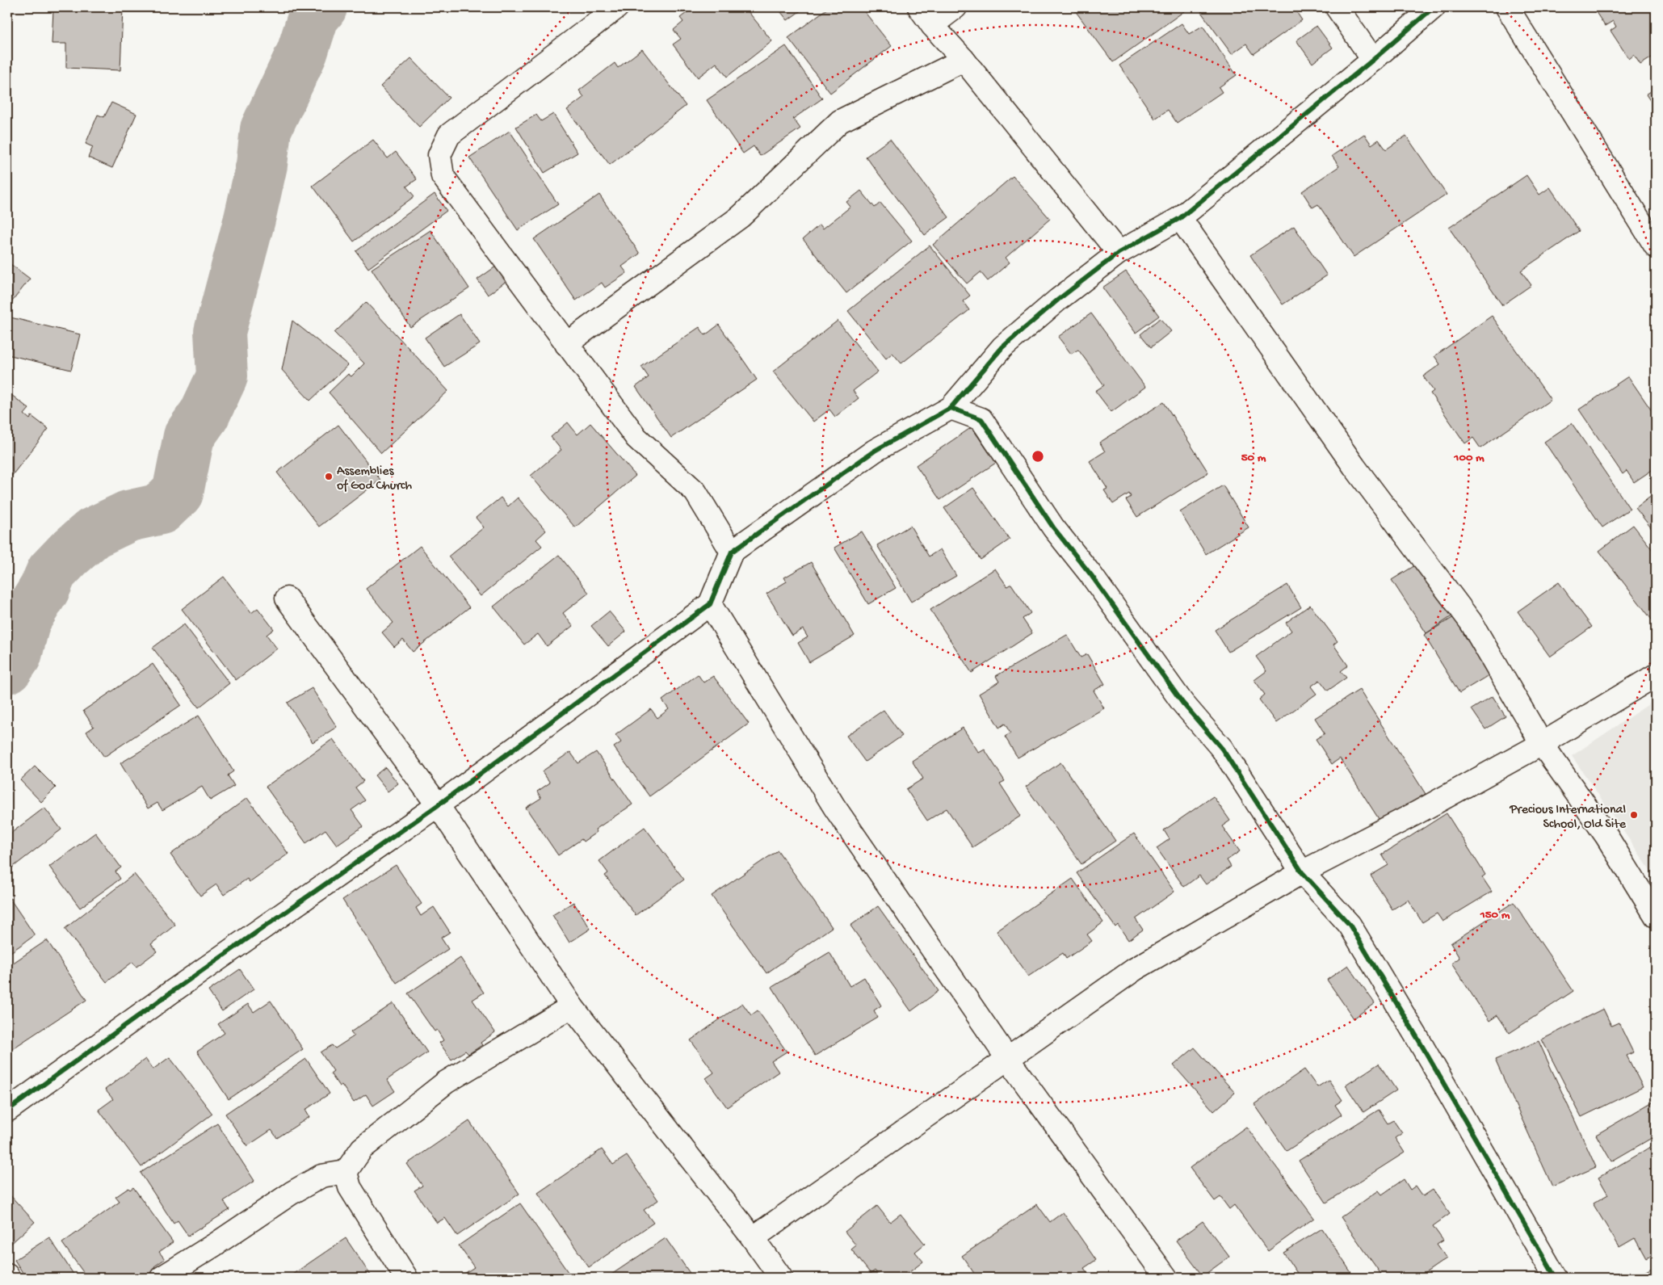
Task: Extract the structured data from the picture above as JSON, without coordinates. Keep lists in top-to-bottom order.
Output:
{
  "places": ["Assemblies of God Church", "Precious International School, Old Site"],
  "rings": ["50 m", "100 m", "150 m"]
}
